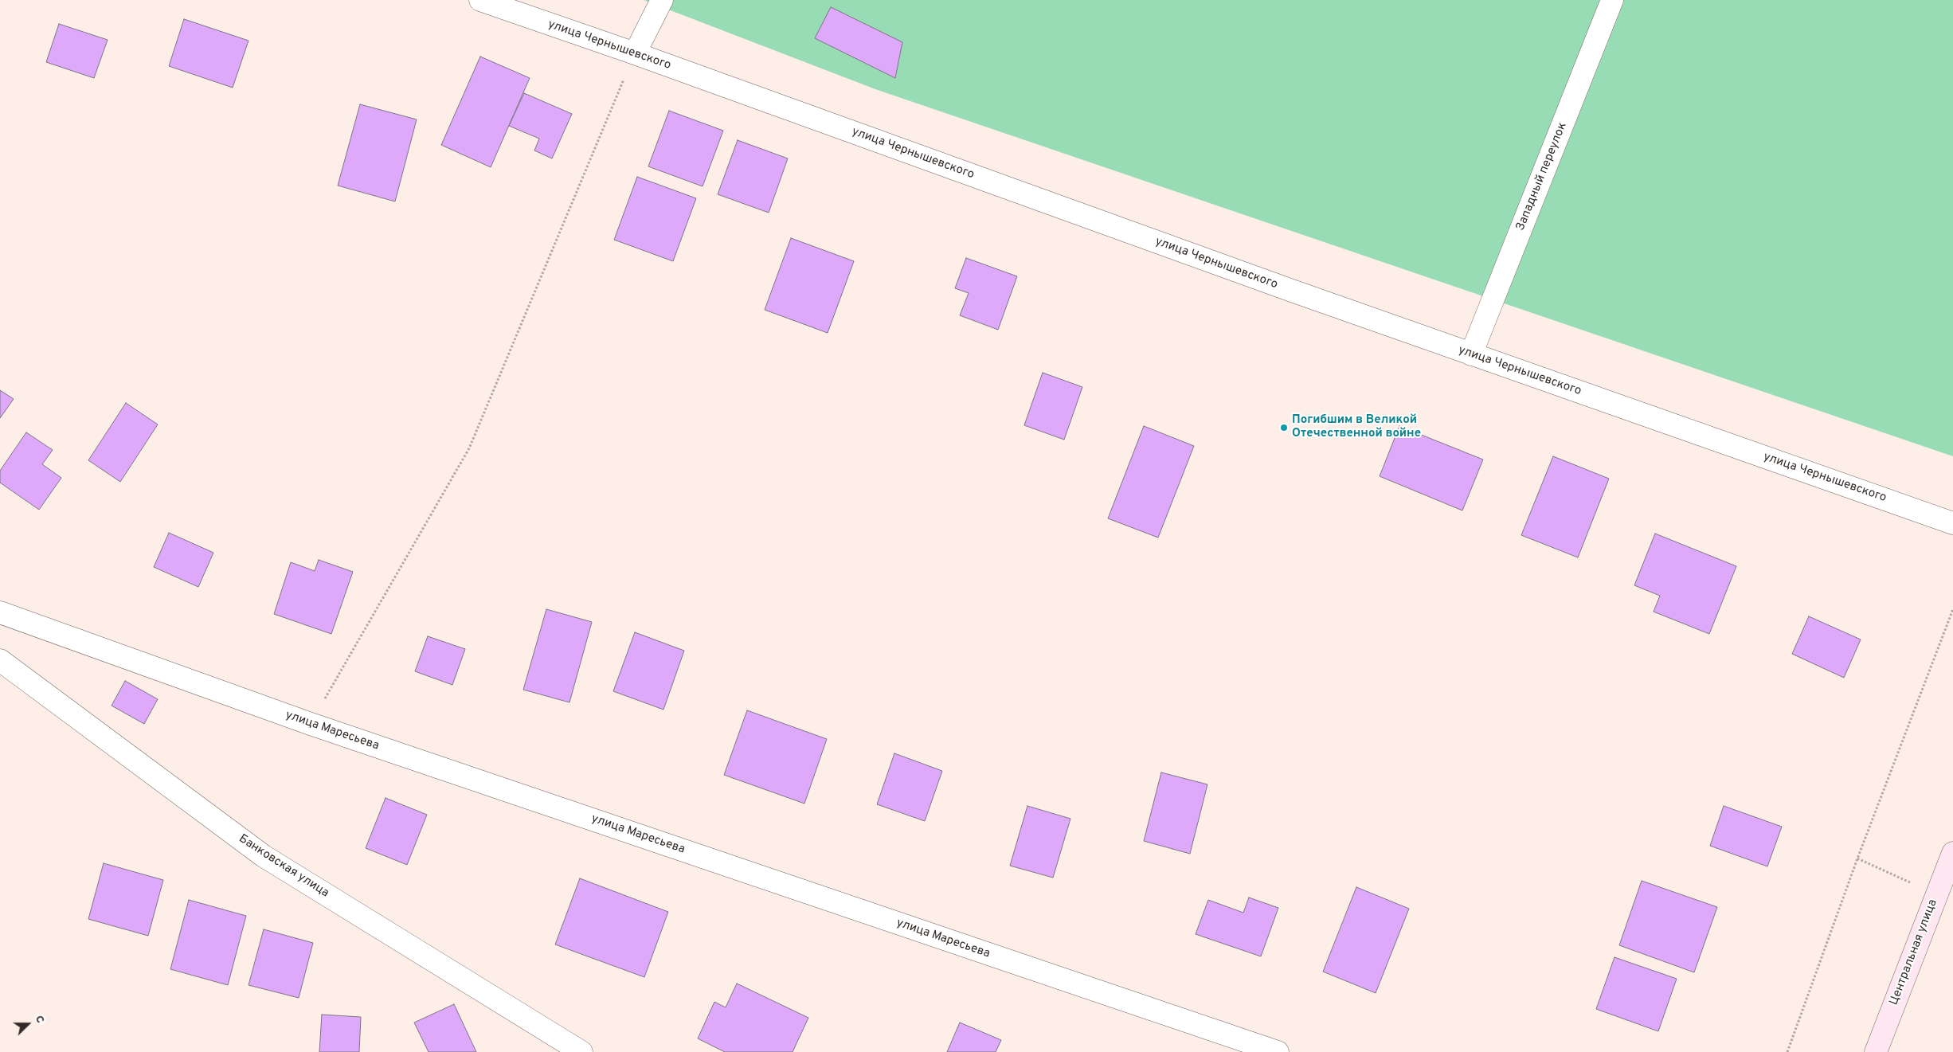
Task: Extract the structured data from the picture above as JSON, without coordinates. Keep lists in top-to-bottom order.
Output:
{
  "streets": {
    "street": [
      "улица Чернышевского",
      "Западный переулок",
      "улица Маресьева",
      "Банковская улица",
      "Центральная улица"
    ]
  },
  "crossings": [
    ["улица Чернышевского", "Западный переулок"]
  ],
  "places": ["Погибшим в Великой Отечественной войне"],
  "north": "right"
}
